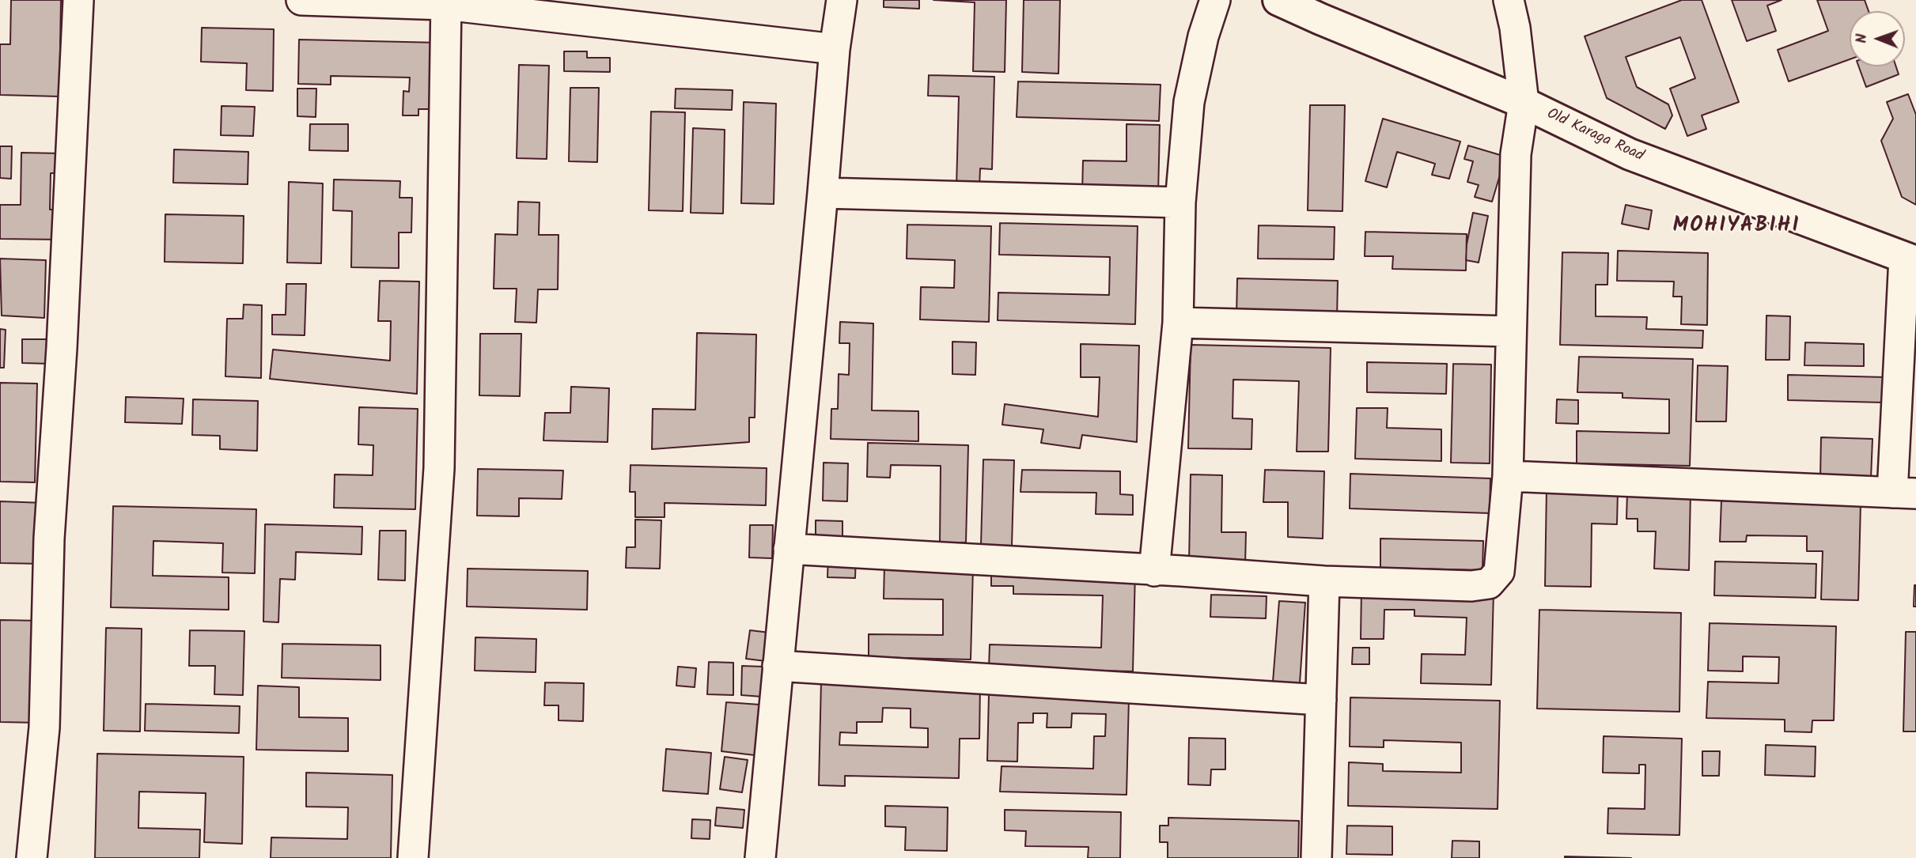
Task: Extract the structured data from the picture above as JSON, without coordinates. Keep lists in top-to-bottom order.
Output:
{
  "streets": {
    "street": ["Old Karaga Road"]
  },
  "districts": ["MOHIYABIHI"],
  "north": "left"
}
